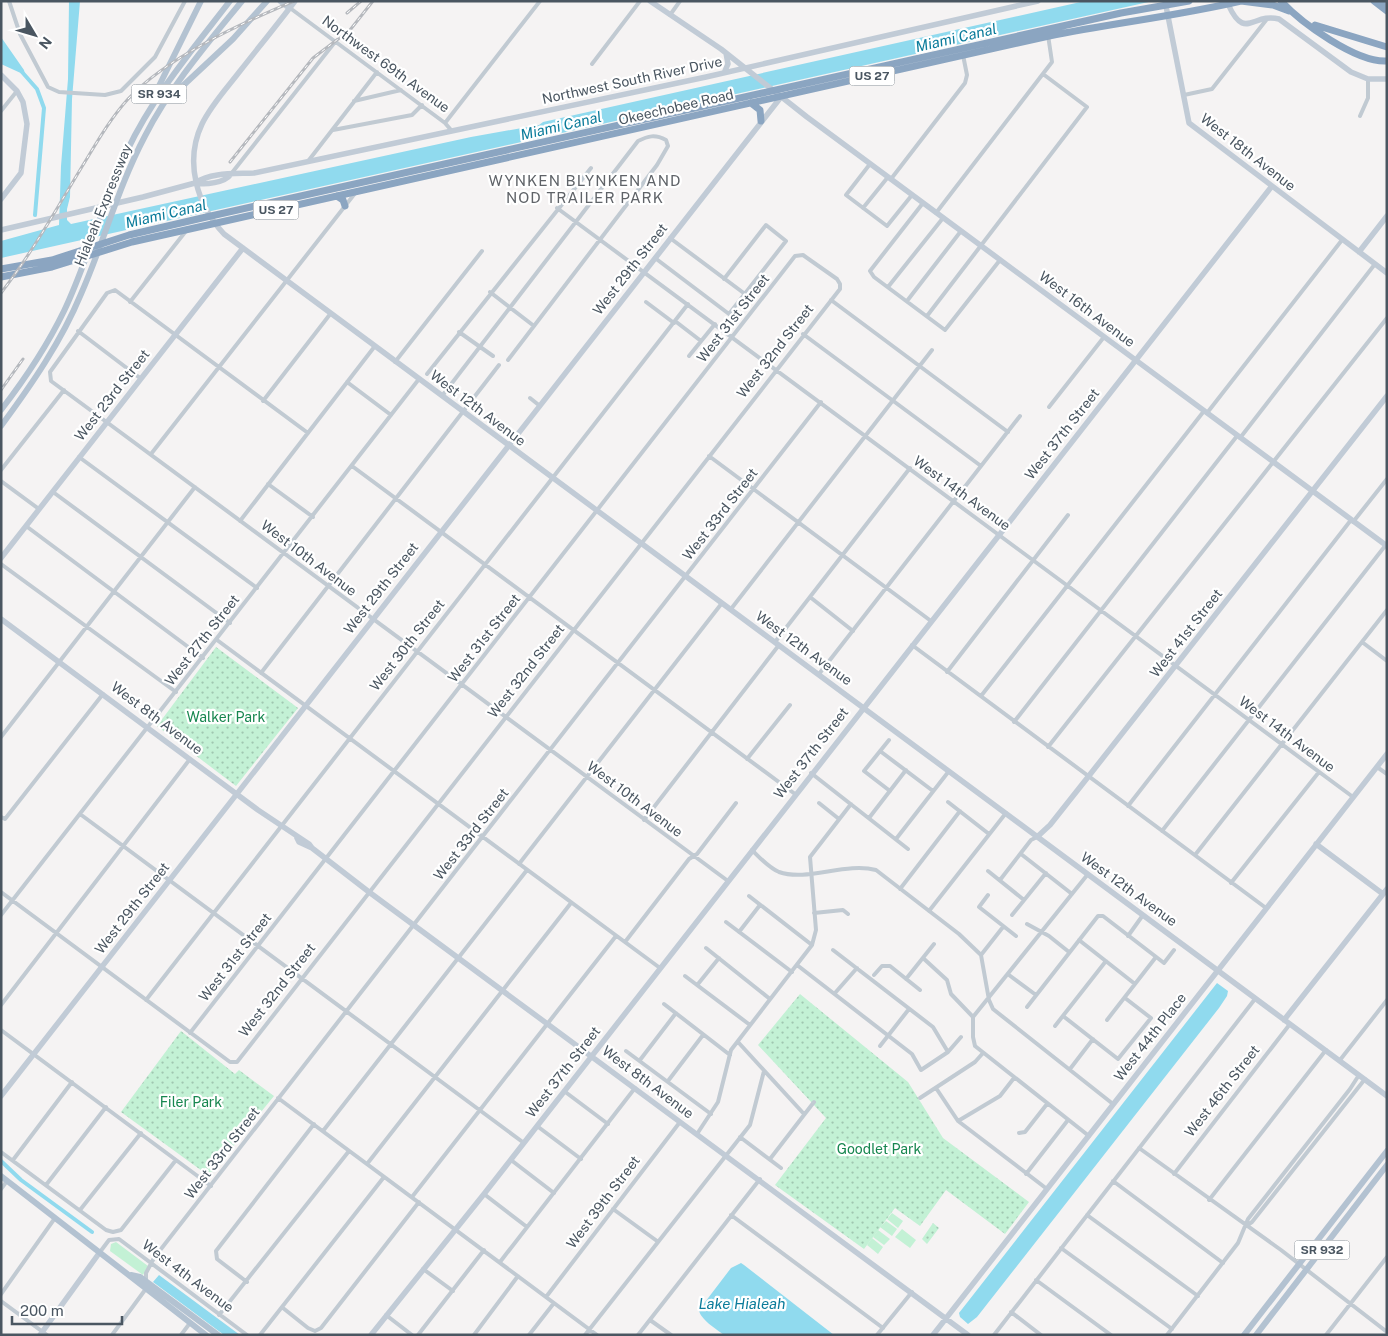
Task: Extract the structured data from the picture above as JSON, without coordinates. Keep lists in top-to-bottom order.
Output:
{
  "streets": {
    "highway": ["US 27", "Okeechobee Road"],
    "main road": [
      "SR 934",
      "Hialeah Expressway",
      "SR 932",
      "West 4th Avenue"
    ],
    "street": [
      "Northwest 69th Avenue",
      "Northwest South River Drive",
      "West 18th Avenue",
      "West 29th Street",
      "West 16th Avenue",
      "West 31st Street",
      "West 32nd Street",
      "West 23rd Street",
      "West 12th Avenue",
      "West 37th Street",
      "West 14th Avenue",
      "West 33rd Street",
      "West 10th Avenue",
      "West 41st Street",
      "West 27th Street",
      "West 30th Street",
      "West 8th Avenue",
      "West 44th Place",
      "West 46th Street",
      "West 39th Street"
    ]
  },
  "crossings": [
    ["Northwest 69th Avenue", "Northwest South River Drive"],
    ["Northwest South River Drive", "West 16th Avenue"],
    ["Northwest South River Drive", "West 12th Avenue"],
    ["Okeechobee Road", "West 18th Avenue"],
    ["Okeechobee Road", "West 29th Street"],
    ["Okeechobee Road", "West 16th Avenue"],
    ["Okeechobee Road", "West 12th Avenue"],
    ["West 18th Avenue", "West 37th Street"],
    ["West 29th Street", "West 16th Avenue"],
    ["West 29th Street", "West 12th Avenue"],
    ["West 29th Street", "West 14th Avenue"],
    ["West 29th Street", "West 10th Avenue"],
    ["West 29th Street", "West 8th Avenue"],
    ["West 16th Avenue", "West 37th Street"],
    ["West 16th Avenue", "West 41st Street"],
    ["West 31st Street", "West 32nd Street"],
    ["West 31st Street", "West 12th Avenue"],
    ["West 31st Street", "West 14th Avenue"],
    ["West 31st Street", "West 10th Avenue"],
    ["West 31st Street", "West 8th Avenue"],
    ["West 32nd Street", "West 12th Avenue"],
    ["West 32nd Street", "West 14th Avenue"],
    ["West 32nd Street", "West 10th Avenue"],
    ["West 32nd Street", "West 8th Avenue"],
    ["West 23rd Street", "West 12th Avenue"],
    ["West 23rd Street", "West 10th Avenue"],
    ["West 12th Avenue", "West 37th Street"],
    ["West 12th Avenue", "West 33rd Street"],
    ["West 12th Avenue", "West 41st Street"],
    ["West 12th Avenue", "West 27th Street"],
    ["West 12th Avenue", "West 30th Street"],
    ["West 12th Avenue", "West 44th Place"],
    ["West 12th Avenue", "West 46th Street"],
    ["West 37th Street", "West 14th Avenue"],
    ["West 37th Street", "West 10th Avenue"],
    ["West 37th Street", "West 8th Avenue"],
    ["West 14th Avenue", "West 33rd Street"],
    ["West 14th Avenue", "West 41st Street"],
    ["West 14th Avenue", "West 30th Street"],
    ["West 14th Avenue", "West 44th Place"],
    ["West 33rd Street", "West 10th Avenue"],
    ["West 33rd Street", "West 8th Avenue"],
    ["West 33rd Street", "West 4th Avenue"],
    ["West 10th Avenue", "West 27th Street"],
    ["West 10th Avenue", "West 30th Street"],
    ["West 27th Street", "West 8th Avenue"],
    ["West 30th Street", "West 8th Avenue"],
    ["West 8th Avenue", "West 44th Place"],
    ["West 8th Avenue", "West 39th Street"]
  ],
  "districts": ["WYNKEN BLYNKEN AND NOD TRAILER PARK"],
  "water": ["Miami Canal", "Lake Hialeah"],
  "parks": ["Walker Park", "Filer Park", "Goodlet Park"],
  "scale_bar": "200 m",
  "north": "bottom right"
}
